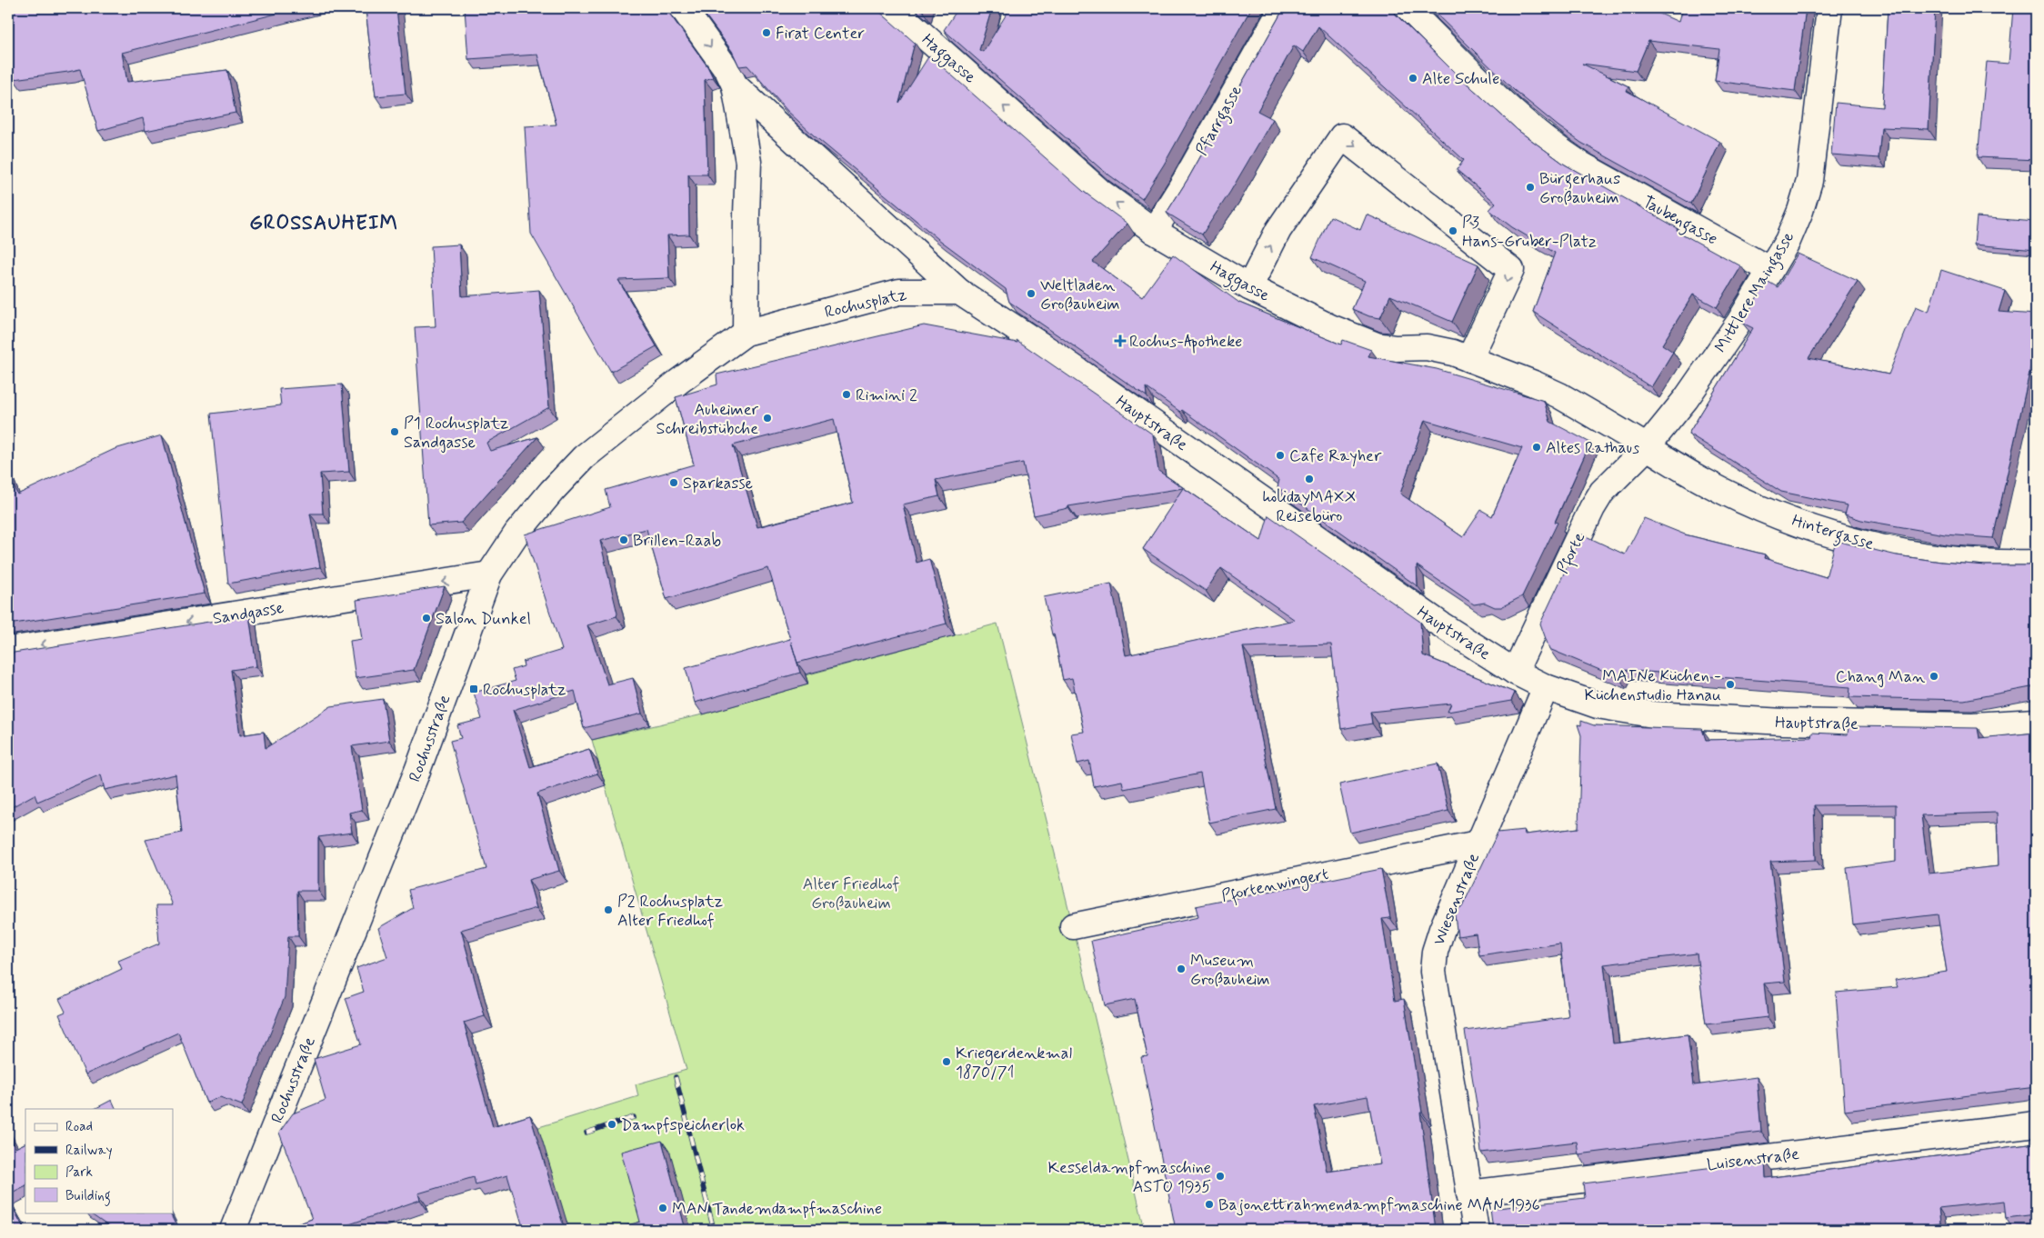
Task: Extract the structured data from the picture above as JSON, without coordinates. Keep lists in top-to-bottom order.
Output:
{
  "streets": {
    "street": [
      "Haggasse",
      "Pfarrgasse",
      "Taubengasse",
      "Mittlere Maingasse",
      "Rochusplatz",
      "Hauptstraße",
      "Hintergasse",
      "Pforte",
      "Sandgasse",
      "Rochusstraße",
      "Pfortenwingert",
      "Wiesenstraße",
      "Luisenstraße"
    ]
  },
  "crossings": [
    ["Haggasse", "Pfarrgasse"],
    ["Haggasse", "Mittlere Maingasse"],
    ["Haggasse", "Hintergasse"],
    ["Haggasse", "Pforte"],
    ["Taubengasse", "Mittlere Maingasse"],
    ["Mittlere Maingasse", "Hintergasse"],
    ["Mittlere Maingasse", "Pforte"],
    ["Rochusplatz", "Hauptstraße"],
    ["Rochusplatz", "Rochusstraße"],
    ["Hauptstraße", "Pforte"],
    ["Hauptstraße", "Wiesenstraße"],
    ["Hintergasse", "Pforte"],
    ["Sandgasse", "Rochusstraße"],
    ["Pfortenwingert", "Wiesenstraße"],
    ["Wiesenstraße", "Luisenstraße"]
  ],
  "one_way": ["Sandgasse"],
  "districts": ["GROSSAUHEIM"],
  "parks": ["Alter Friedhof Großauheim"],
  "places": {
    "other": [
      "Firat Center",
      "Alte Schule",
      "Bürgerhaus Großauheim",
      "P3 Hans-Gruber-Platz",
      "Weltladen Großauheim",
      "Rimini 2",
      "Auheimer Schreibstübche",
      "P1 Rochusplatz Sandgasse",
      "Altes Rathaus",
      "Cafe Rayher",
      "holidayMAXX Reisebüro",
      "Sparkasse",
      "Brillen-Raab",
      "Salon Dunkel",
      "Chang Man",
      "MAINe Küchen - Küchenstudio Hanau",
      "P2 Rochusplatz Alter Friedhof",
      "Museum Großauheim",
      "Kriegerdenkmal 1870/71",
      "Dampfspeicherlok",
      "Kesseldampfmaschine ASTO 1935",
      "Bajonettrahmendampfmaschine MAN 1936",
      "MAN Tandemdampfmaschine"
    ],
    "health": ["Rochus-Apotheke"],
    "transit": ["Rochusplatz"]
  },
  "legend": [
    "Road",
    "Railway",
    "Park",
    "Building"
  ]
}
